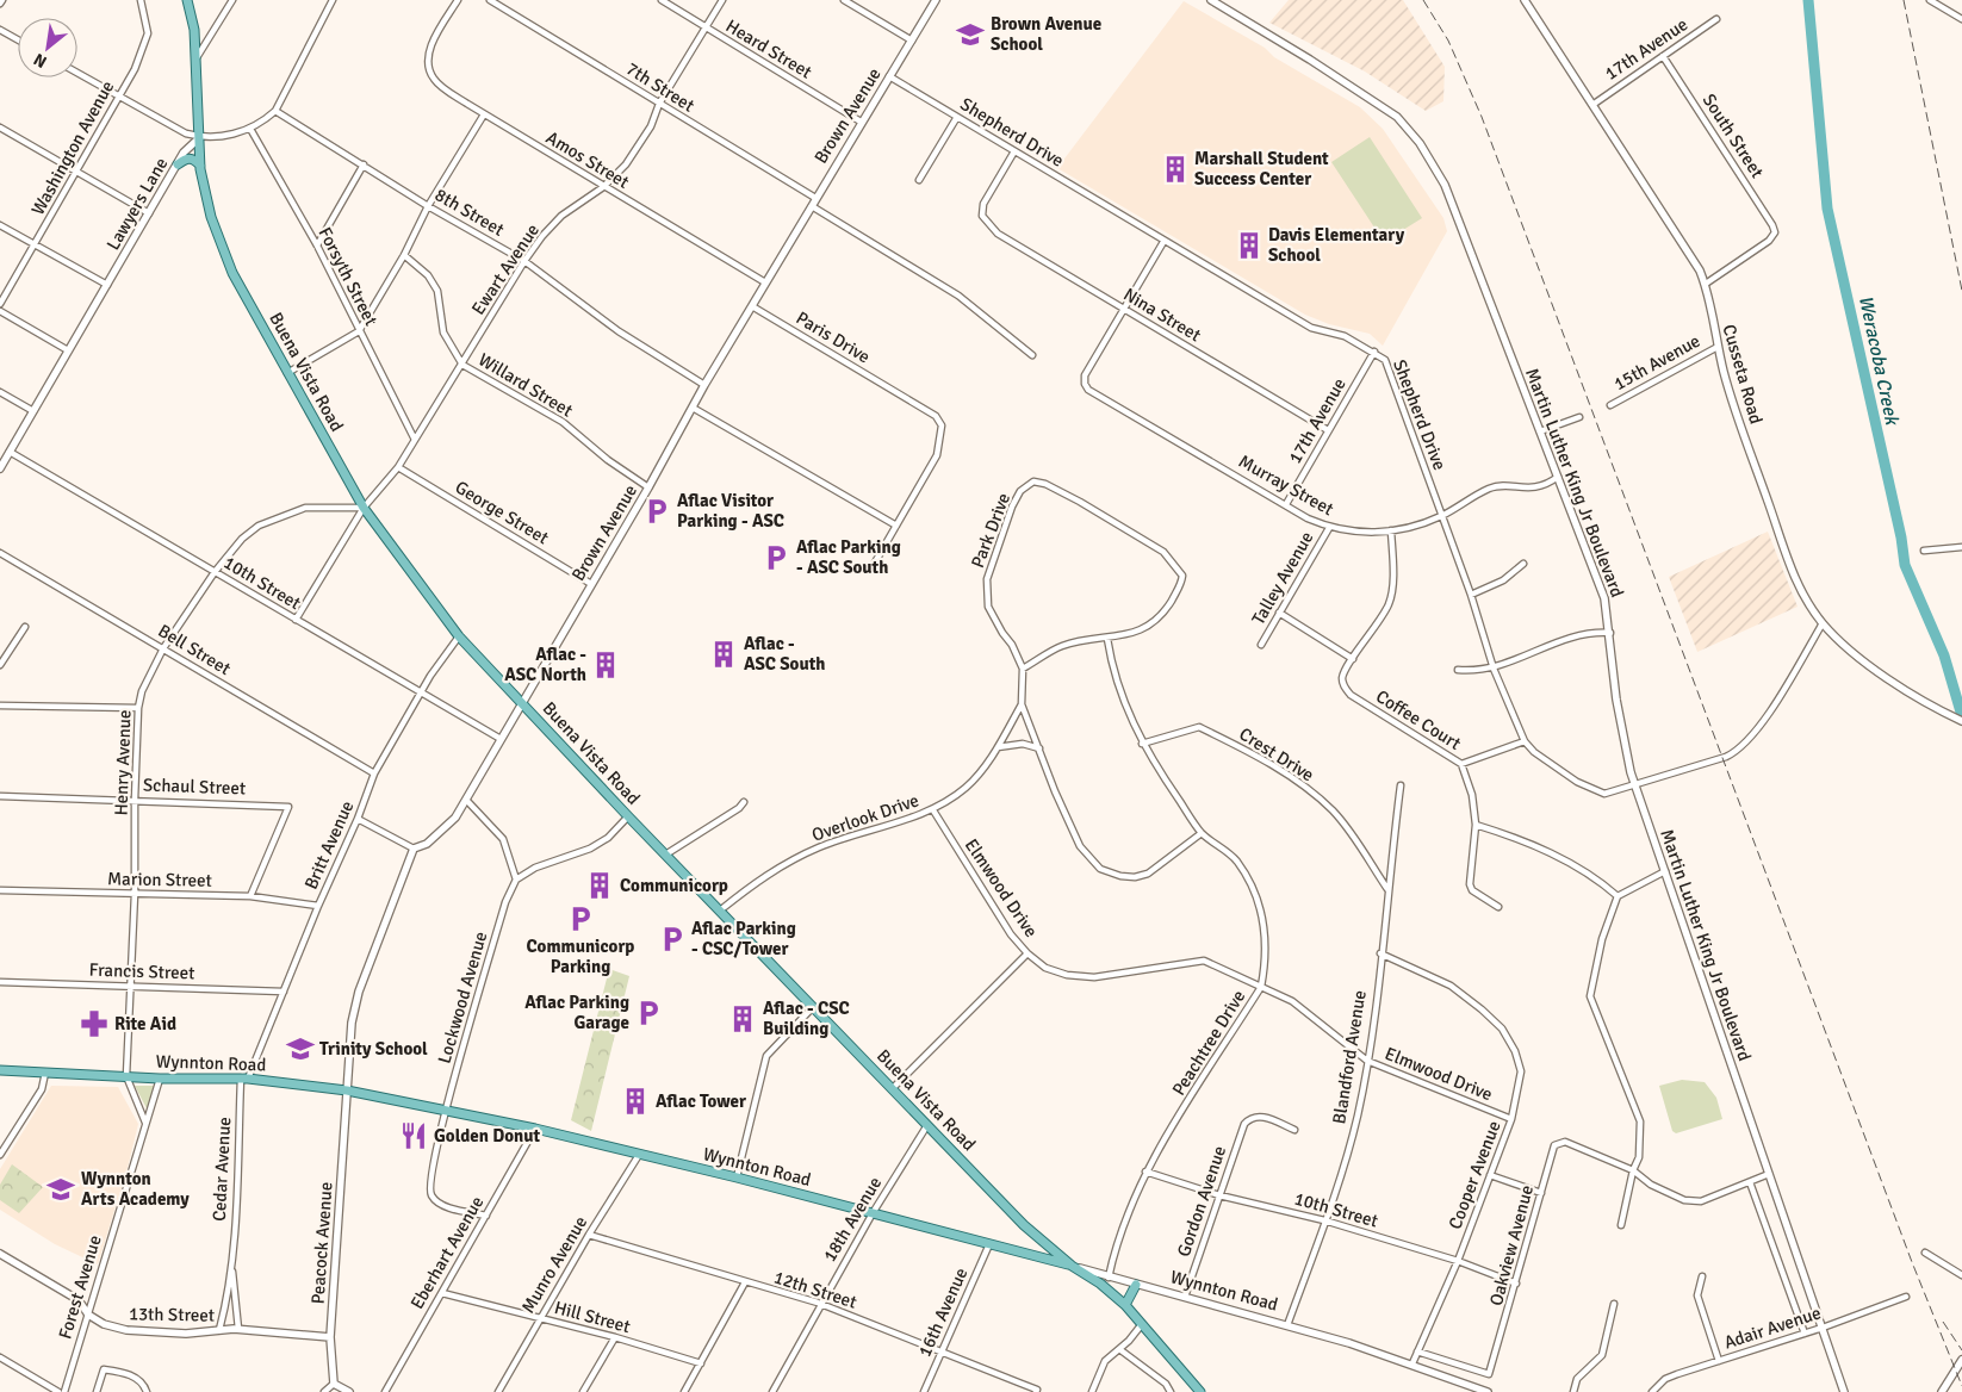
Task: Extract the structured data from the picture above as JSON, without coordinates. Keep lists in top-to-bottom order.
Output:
{
  "streets": {
    "main road": ["Buena Vista Road", "Wynnton Road"],
    "street": [
      "Heard Street",
      "17th Avenue",
      "7th Street",
      "Brown Avenue",
      "Shepherd Drive",
      "South Street",
      "Washington Avenue",
      "Amos Street",
      "Lawyers Lane",
      "8th Street",
      "Ewart Avenue",
      "Forsyth Street",
      "Nina Street",
      "Paris Drive",
      "15th Avenue",
      "Cusseta Road",
      "Willard Street",
      "Martin Luther King Jr Boulevard",
      "Murray Street",
      "George Street",
      "Park Drive",
      "Talley Avenue",
      "10th Street",
      "Bell Street",
      "Coffee Court",
      "Crest Drive",
      "Henry Avenue",
      "Schaul Street",
      "Overlook Drive",
      "Britt Avenue",
      "Marion Street",
      "Elmwood Drive",
      "Francis Street",
      "Lockwood Avenue",
      "Peachtree Drive",
      "Blandford Avenue",
      "Cedar Avenue",
      "Cooper Avenue",
      "Gordon Avenue",
      "18th Avenue",
      "Peacock Avenue",
      "Oakview Avenue",
      "Eberhart Avenue",
      "Munro Avenue",
      "Forest Avenue",
      "12th Street",
      "16th Avenue",
      "13th Street",
      "Hill Street",
      "Adair Avenue"
    ]
  },
  "crossings": [
    ["Heard Street", "Brown Avenue"],
    ["Heard Street", "Ewart Avenue"],
    ["17th Avenue", "Shepherd Drive"],
    ["17th Avenue", "South Street"],
    ["17th Avenue", "Nina Street"],
    ["17th Avenue", "Cusseta Road"],
    ["17th Avenue", "Murray Street"],
    ["7th Street", "Brown Avenue"],
    ["7th Street", "Ewart Avenue"],
    ["Brown Avenue", "Shepherd Drive"],
    ["Brown Avenue", "Amos Street"],
    ["Brown Avenue", "8th Street"],
    ["Brown Avenue", "Paris Drive"],
    ["Brown Avenue", "Buena Vista Road"],
    ["Brown Avenue", "Willard Street"],
    ["Brown Avenue", "George Street"],
    ["Brown Avenue", "10th Street"],
    ["Shepherd Drive", "Nina Street"],
    ["Shepherd Drive", "Cusseta Road"],
    ["Shepherd Drive", "Martin Luther King Jr Boulevard"],
    ["Shepherd Drive", "Murray Street"],
    ["Shepherd Drive", "Coffee Court"],
    ["South Street", "Cusseta Road"],
    ["Amos Street", "Ewart Avenue"],
    ["Lawyers Lane", "Buena Vista Road"],
    ["Lawyers Lane", "10th Street"],
    ["8th Street", "Ewart Avenue"],
    ["Ewart Avenue", "Forsyth Street"],
    ["Ewart Avenue", "Buena Vista Road"],
    ["Ewart Avenue", "Willard Street"],
    ["Ewart Avenue", "George Street"],
    ["Ewart Avenue", "10th Street"],
    ["Ewart Avenue", "Henry Avenue"],
    ["Nina Street", "Murray Street"],
    ["15th Avenue", "Cusseta Road"],
    ["Buena Vista Road", "Henry Avenue"],
    ["Buena Vista Road", "Overlook Drive"],
    ["Buena Vista Road", "Britt Avenue"],
    ["Buena Vista Road", "Wynnton Road"],
    ["Buena Vista Road", "18th Avenue"],
    ["Martin Luther King Jr Boulevard", "Murray Street"],
    ["Martin Luther King Jr Boulevard", "Adair Avenue"],
    ["Murray Street", "Talley Avenue"],
    ["Park Drive", "Peachtree Drive"],
    ["10th Street", "Henry Avenue"],
    ["10th Street", "Britt Avenue"],
    ["10th Street", "Peachtree Drive"],
    ["10th Street", "Blandford Avenue"],
    ["10th Street", "Cooper Avenue"],
    ["10th Street", "Gordon Avenue"],
    ["10th Street", "Oakview Avenue"],
    ["Bell Street", "Henry Avenue"],
    ["Bell Street", "Britt Avenue"],
    ["Crest Drive", "Peachtree Drive"],
    ["Crest Drive", "Blandford Avenue"],
    ["Henry Avenue", "Schaul Street"],
    ["Henry Avenue", "Marion Street"],
    ["Henry Avenue", "Francis Street"],
    ["Henry Avenue", "Wynnton Road"],
    ["Schaul Street", "Marion Street"],
    ["Overlook Drive", "Elmwood Drive"],
    ["Britt Avenue", "Marion Street"],
    ["Britt Avenue", "Francis Street"],
    ["Britt Avenue", "Wynnton Road"],
    ["Britt Avenue", "Cedar Avenue"],
    ["Elmwood Drive", "Peachtree Drive"],
    ["Elmwood Drive", "Blandford Avenue"],
    ["Elmwood Drive", "Cooper Avenue"],
    ["Lockwood Avenue", "Wynnton Road"],
    ["Lockwood Avenue", "Eberhart Avenue"],
    ["Peachtree Drive", "Wynnton Road"],
    ["Blandford Avenue", "Wynnton Road"],
    ["Blandford Avenue", "Cooper Avenue"],
    ["Wynnton Road", "Cedar Avenue"],
    ["Wynnton Road", "Cooper Avenue"],
    ["Wynnton Road", "Gordon Avenue"],
    ["Wynnton Road", "18th Avenue"],
    ["Wynnton Road", "Peacock Avenue"],
    ["Wynnton Road", "Eberhart Avenue"],
    ["Wynnton Road", "Munro Avenue"],
    ["Wynnton Road", "Forest Avenue"],
    ["Wynnton Road", "16th Avenue"],
    ["Cooper Avenue", "Oakview Avenue"],
    ["18th Avenue", "12th Street"],
    ["Peacock Avenue", "13th Street"],
    ["Eberhart Avenue", "Hill Street"],
    ["Munro Avenue", "12th Street"],
    ["Munro Avenue", "Hill Street"],
    ["Forest Avenue", "13th Street"],
    ["12th Street", "16th Avenue"]
  ],
  "water": ["Weracoba Creek"],
  "places": {
    "school or university": ["Brown Avenue School", "Trinity School", "Wynnton Arts Academy"],
    "building": [
      "Marshall Student Success Center",
      "Davis Elementary School",
      "Aflac - ASC South",
      "Aflac - ASC North",
      "Communicorp",
      "Aflac - CSC Building",
      "Aflac Tower"
    ],
    "parking": [
      "Aflac Visitor Parking - ASC",
      "Aflac Parking - ASC South",
      "Communicorp Parking",
      "Aflac Parking - CSC/Tower",
      "Aflac Parking Garage"
    ],
    "pharmacy": ["Rite Aid"],
    "restaurant": ["Golden Donut"]
  },
  "north": "bottom left"
}
